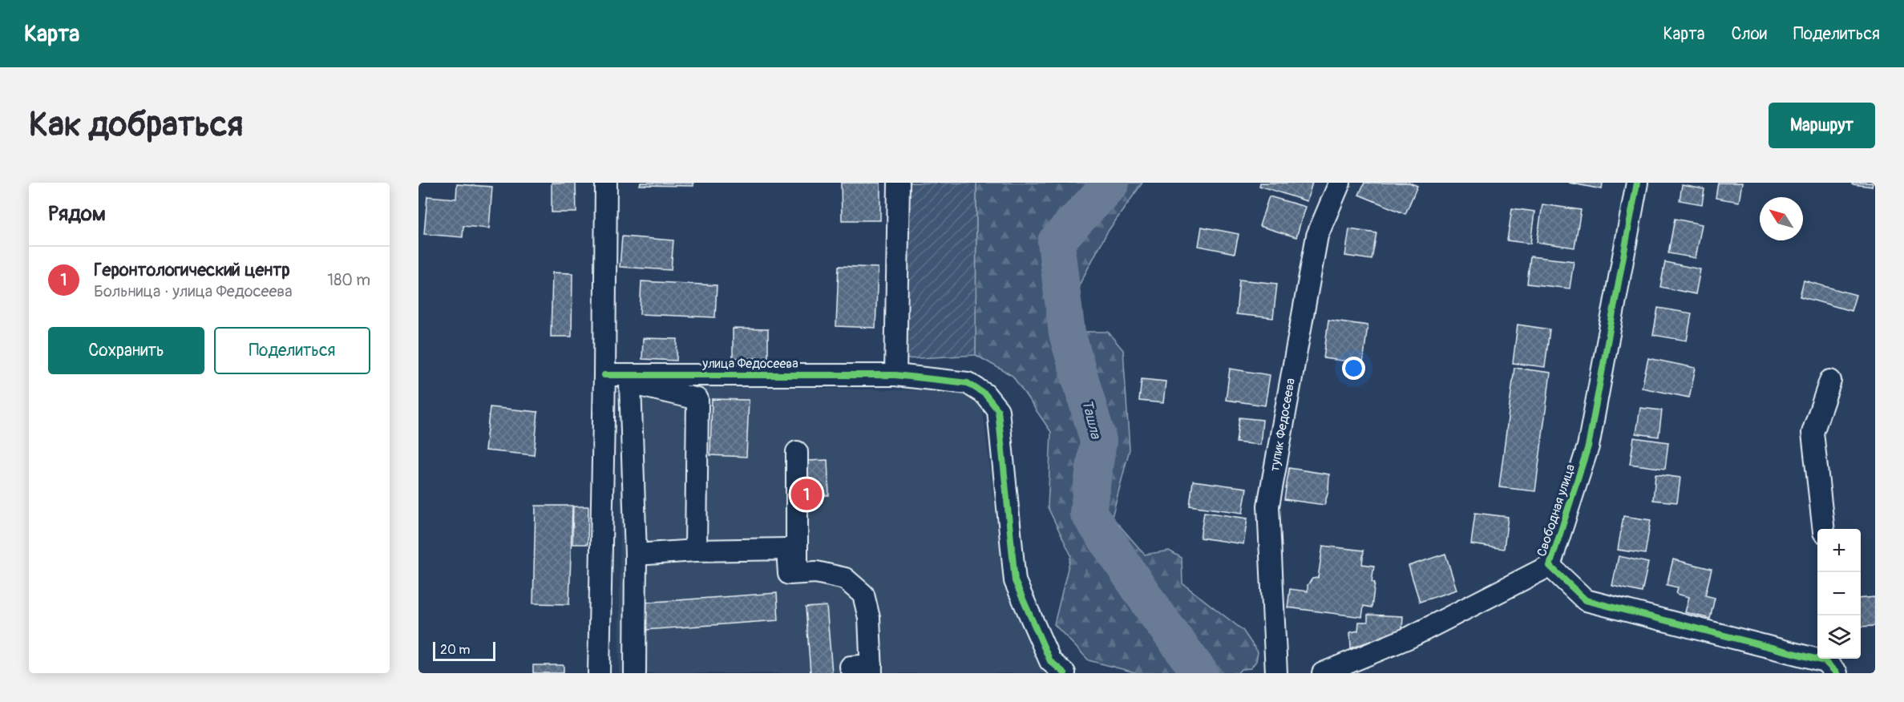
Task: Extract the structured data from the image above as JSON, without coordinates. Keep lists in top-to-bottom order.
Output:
{
  "streets": {
    "street": ["улица Федосеева", "тупик Федосеева", "Свободная улица"]
  },
  "water": ["Ташла"],
  "scale_bar": "20 m",
  "north": "top left",
  "page": {
    "header": "Карта",
    "nav": ["Карта", "Слои", "Поделиться"],
    "buttons": [
      "Маршрут",
      ["Сохранить", "Поделиться"]
    ],
    "title": "Как добраться",
    "heading": "Рядом",
    "list": [
      {
        "mark": "1",
        "name": "Геронтологический центр",
        "note": "Больница · улица Федосеева",
        "value": "180 m"
      }
    ],
    "pins": "1",
    "map_buttons": ["+", "−"],
    "scale": "20 m"
  }
}
